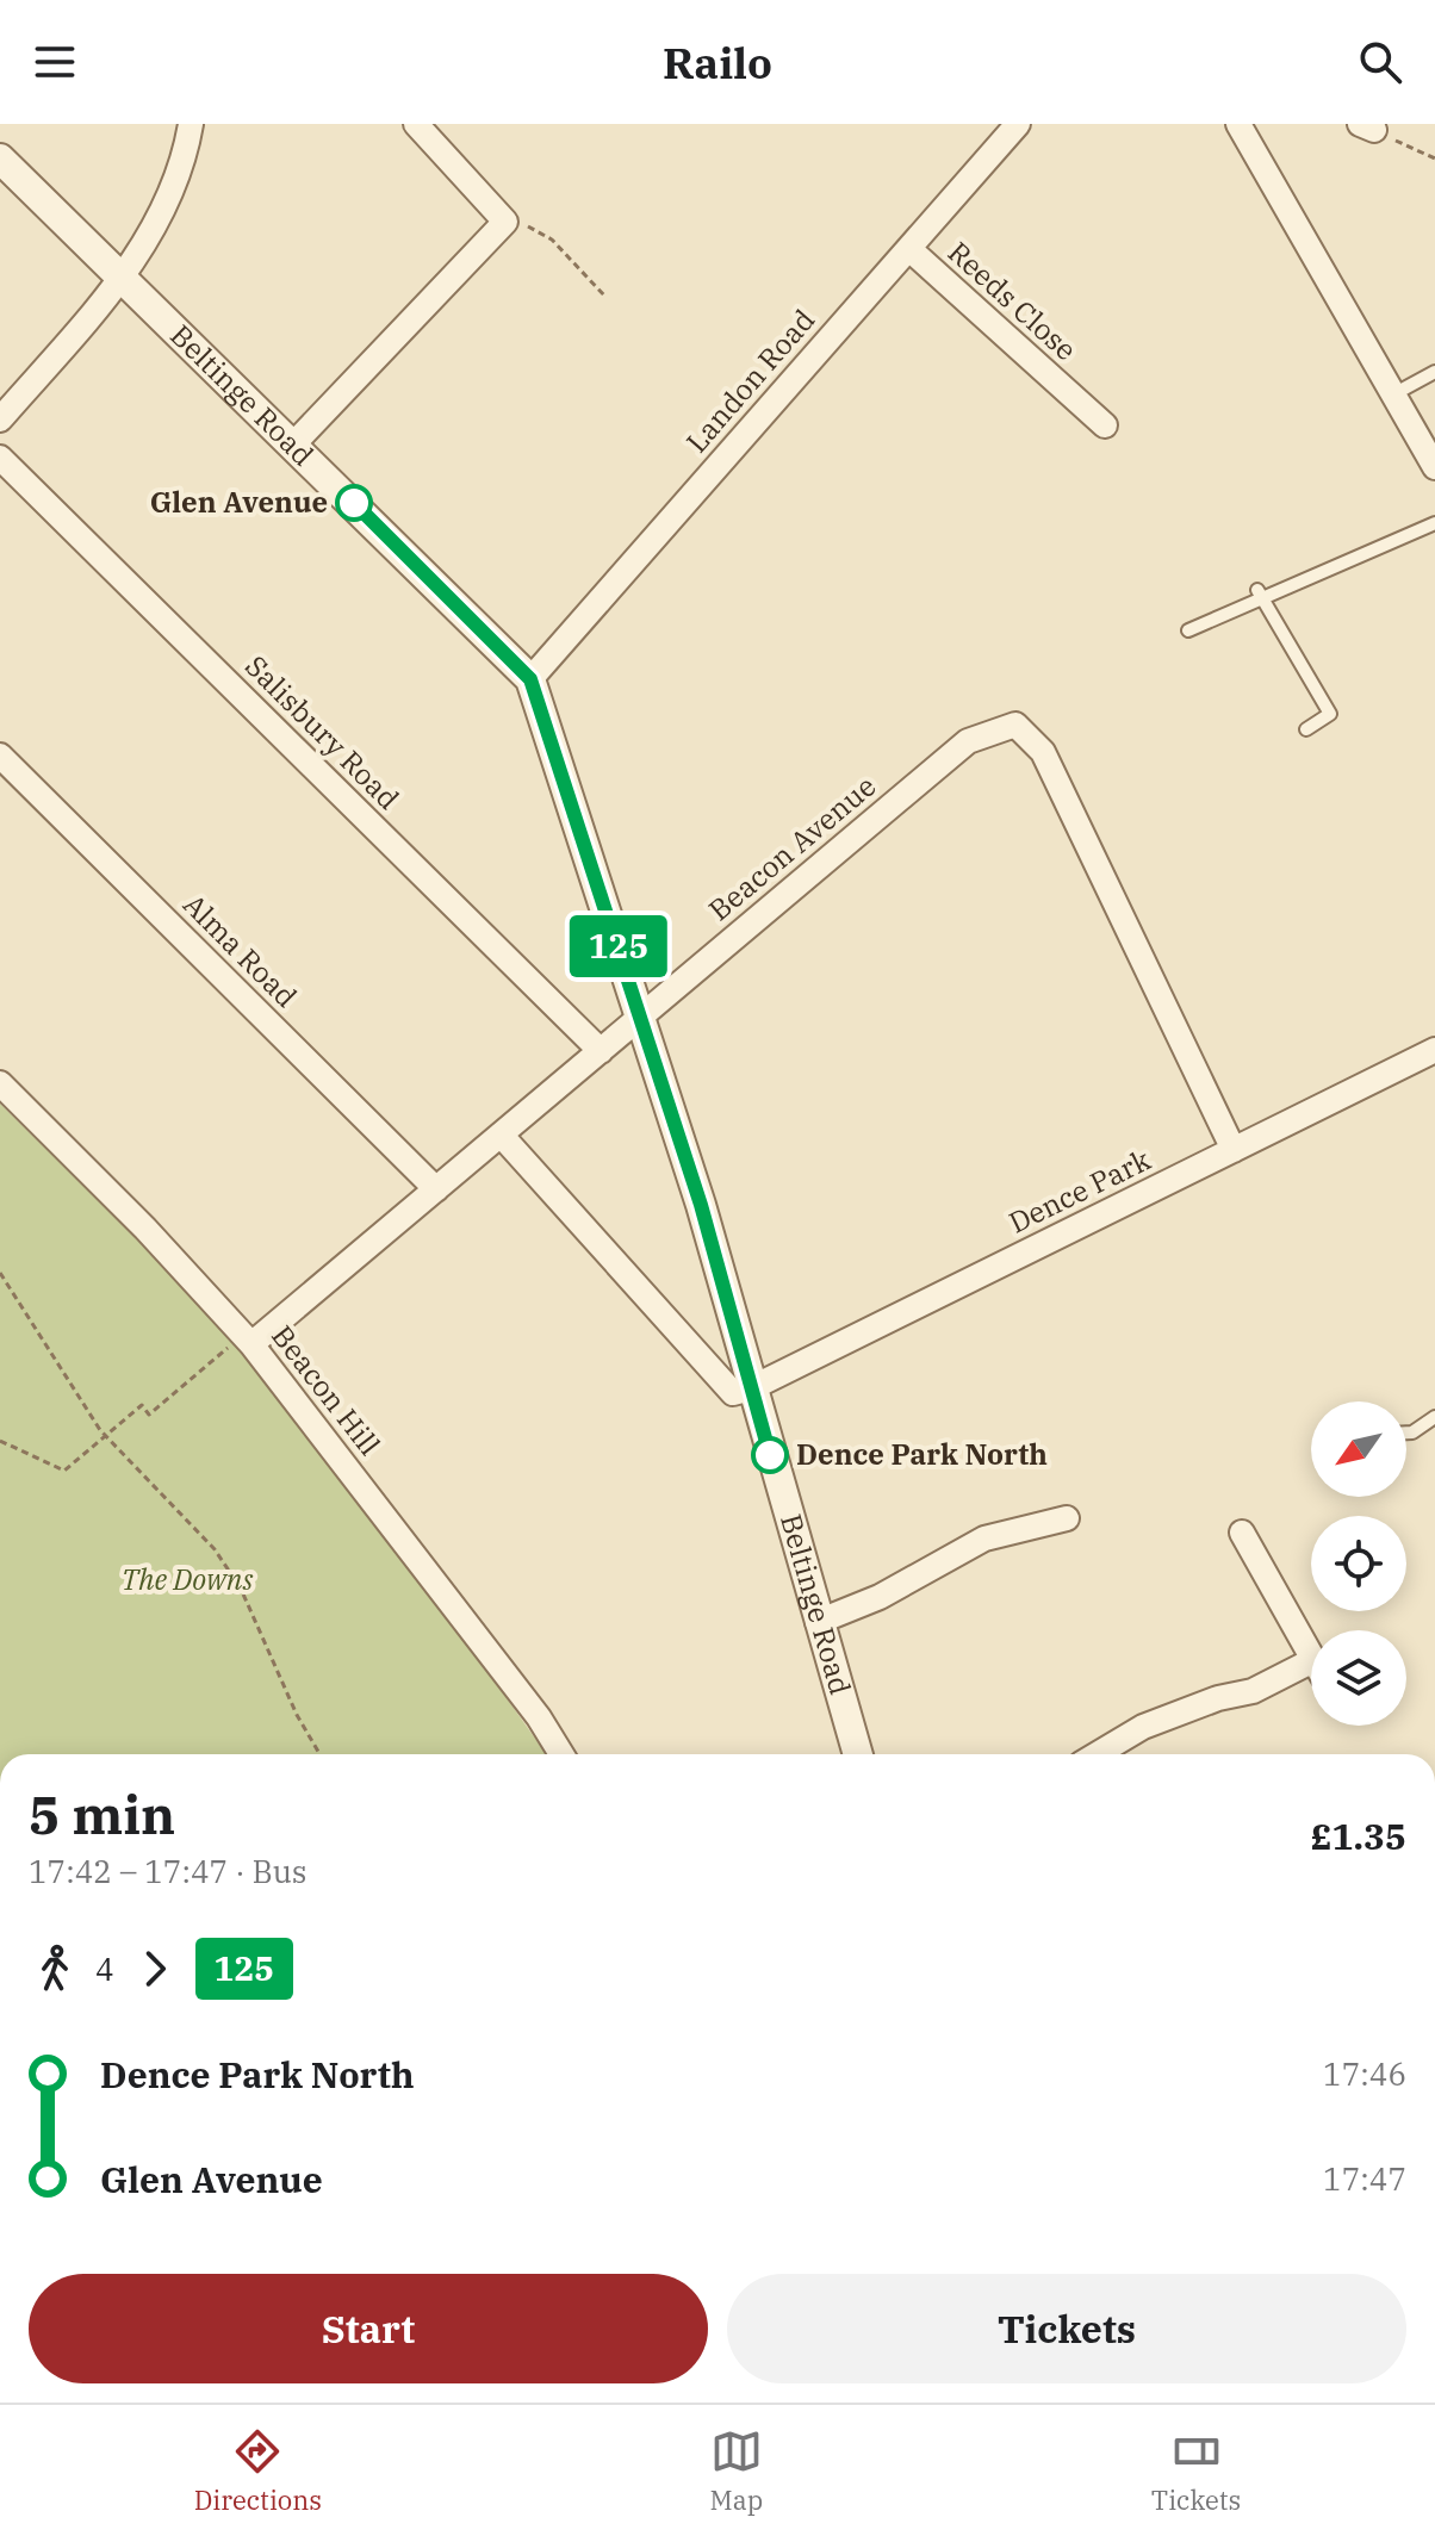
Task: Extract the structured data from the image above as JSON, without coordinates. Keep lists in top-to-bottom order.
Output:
{
  "streets": {
    "street": [
      "Reeds Close",
      "Landon Road",
      "Beltinge Road",
      "Salisbury Road",
      "Beacon Avenue",
      "Alma Road",
      "Dence Park",
      "Beacon Hill"
    ]
  },
  "crossings": [
    ["Reeds Close", "Landon Road"],
    ["Landon Road", "Beltinge Road"],
    ["Beltinge Road", "Beacon Avenue"],
    ["Beltinge Road", "Dence Park"],
    ["Salisbury Road", "Beacon Avenue"],
    ["Beacon Avenue", "Alma Road"],
    ["Beacon Avenue", "Dence Park"],
    ["Beacon Avenue", "Beacon Hill"]
  ],
  "parks": ["The Downs"],
  "places": ["Glen Avenue", "Dence Park North"],
  "lines": ["bus line 125"],
  "north": "bottom left",
  "page": {
    "header": "Railo",
    "on_map": "125",
    "heading": ["5 min", "17:42 – 17:47 · Bus", "£1.35"],
    "legs": ["4", "125"],
    "list": [
      {
        "name": "Dence Park North",
        "value": "17:46"
      },
      {
        "name": "Glen Avenue",
        "value": "17:47"
      }
    ],
    "buttons": ["Start", "Tickets"],
    "tabs": ["Directions", "Map", "Tickets"]
  }
}
